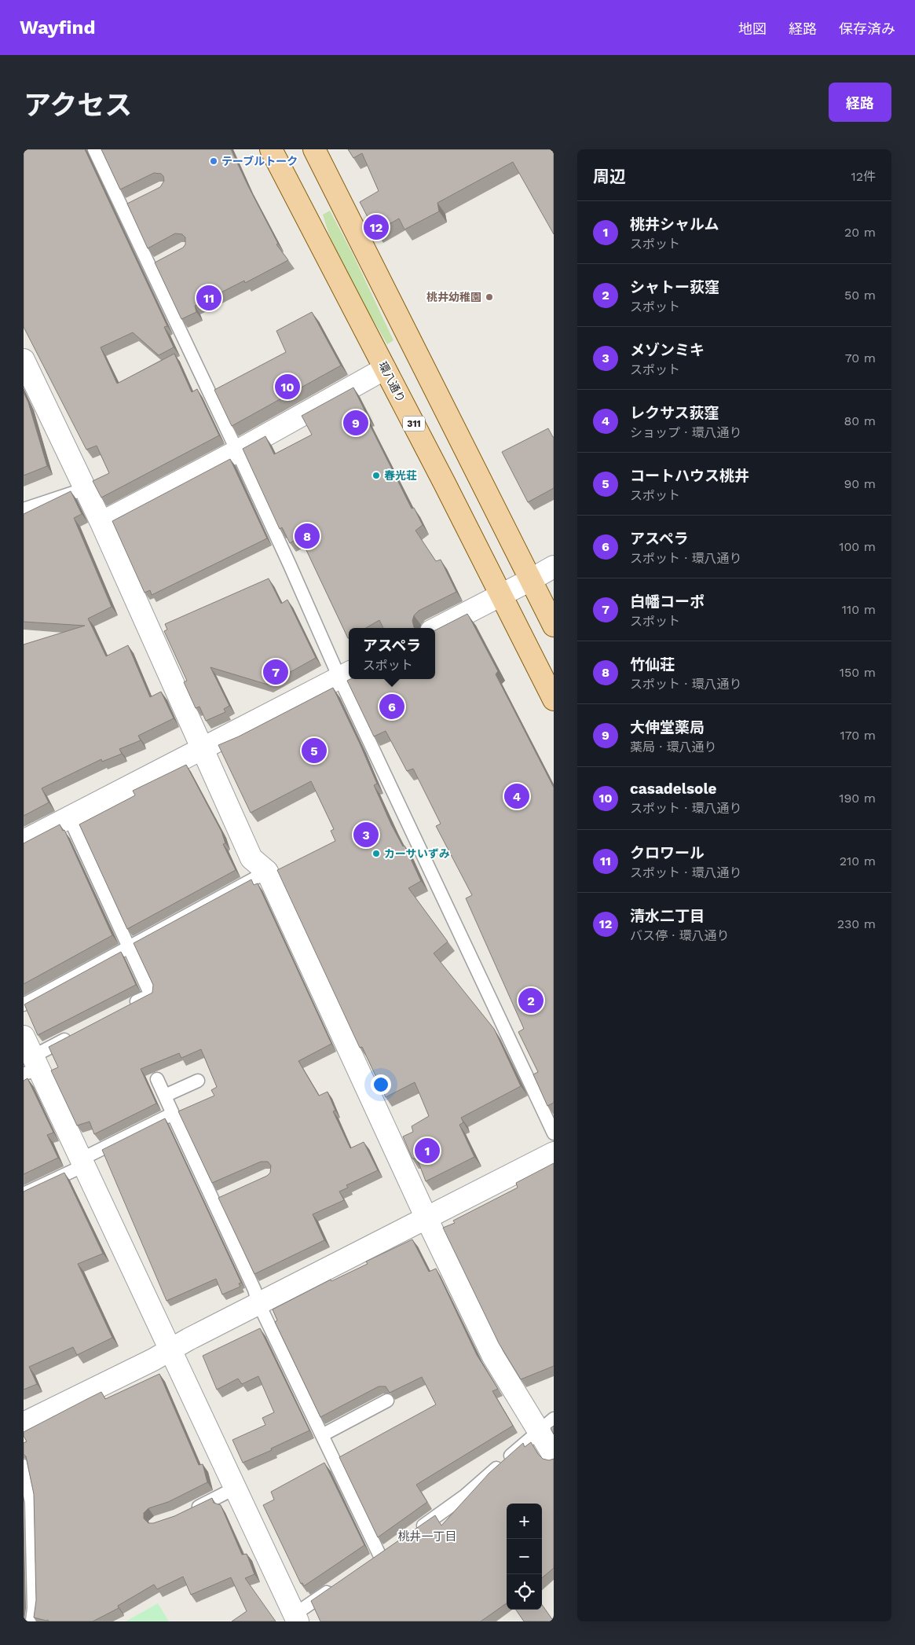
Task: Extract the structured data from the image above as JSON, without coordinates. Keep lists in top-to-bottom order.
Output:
{
  "streets": {
    "main road": ["環八通り", "311"]
  },
  "districts": ["桃井一丁目"],
  "places": [
    "テーブルトーク",
    "桃井幼稚園",
    "春光荘",
    "カーサいずみ"
  ],
  "page": {
    "header": "Wayfind",
    "nav": ["地図", "経路", "保存済み"],
    "title": "アクセス",
    "buttons": "経路",
    "heading": ["周辺", "12件"],
    "list": [
      {
        "mark": "1",
        "name": "桃井シャルム",
        "note": "スポット",
        "value": "20 m"
      },
      {
        "mark": "2",
        "name": "シャトー荻窪",
        "note": "スポット",
        "value": "50 m"
      },
      {
        "mark": "3",
        "name": "メゾンミキ",
        "note": "スポット",
        "value": "70 m"
      },
      {
        "mark": "4",
        "name": "レクサス荻窪",
        "note": "ショップ · 環八通り",
        "value": "80 m"
      },
      {
        "mark": "5",
        "name": "コートハウス桃井",
        "note": "スポット",
        "value": "90 m"
      },
      {
        "mark": "6",
        "name": "アスペラ",
        "note": "スポット · 環八通り",
        "value": "100 m"
      },
      {
        "mark": "7",
        "name": "白幡コーポ",
        "note": "スポット",
        "value": "110 m"
      },
      {
        "mark": "8",
        "name": "竹仙荘",
        "note": "スポット · 環八通り",
        "value": "150 m"
      },
      {
        "mark": "9",
        "name": "大伸堂薬局",
        "note": "薬局 · 環八通り",
        "value": "170 m"
      },
      {
        "mark": "10",
        "name": "casadelsole",
        "note": "スポット · 環八通り",
        "value": "190 m"
      },
      {
        "mark": "11",
        "name": "クロワール",
        "note": "スポット · 環八通り",
        "value": "210 m"
      },
      {
        "mark": "12",
        "name": "清水二丁目",
        "note": "バス停 · 環八通り",
        "value": "230 m"
      }
    ],
    "pins": [
      "12",
      "11",
      "10",
      "9",
      "8",
      "7",
      "6",
      "5",
      "4",
      "3",
      "2",
      "1"
    ],
    "popup": ["アスペラ", "スポット"],
    "map_buttons": ["+", "−"]
  }
}
